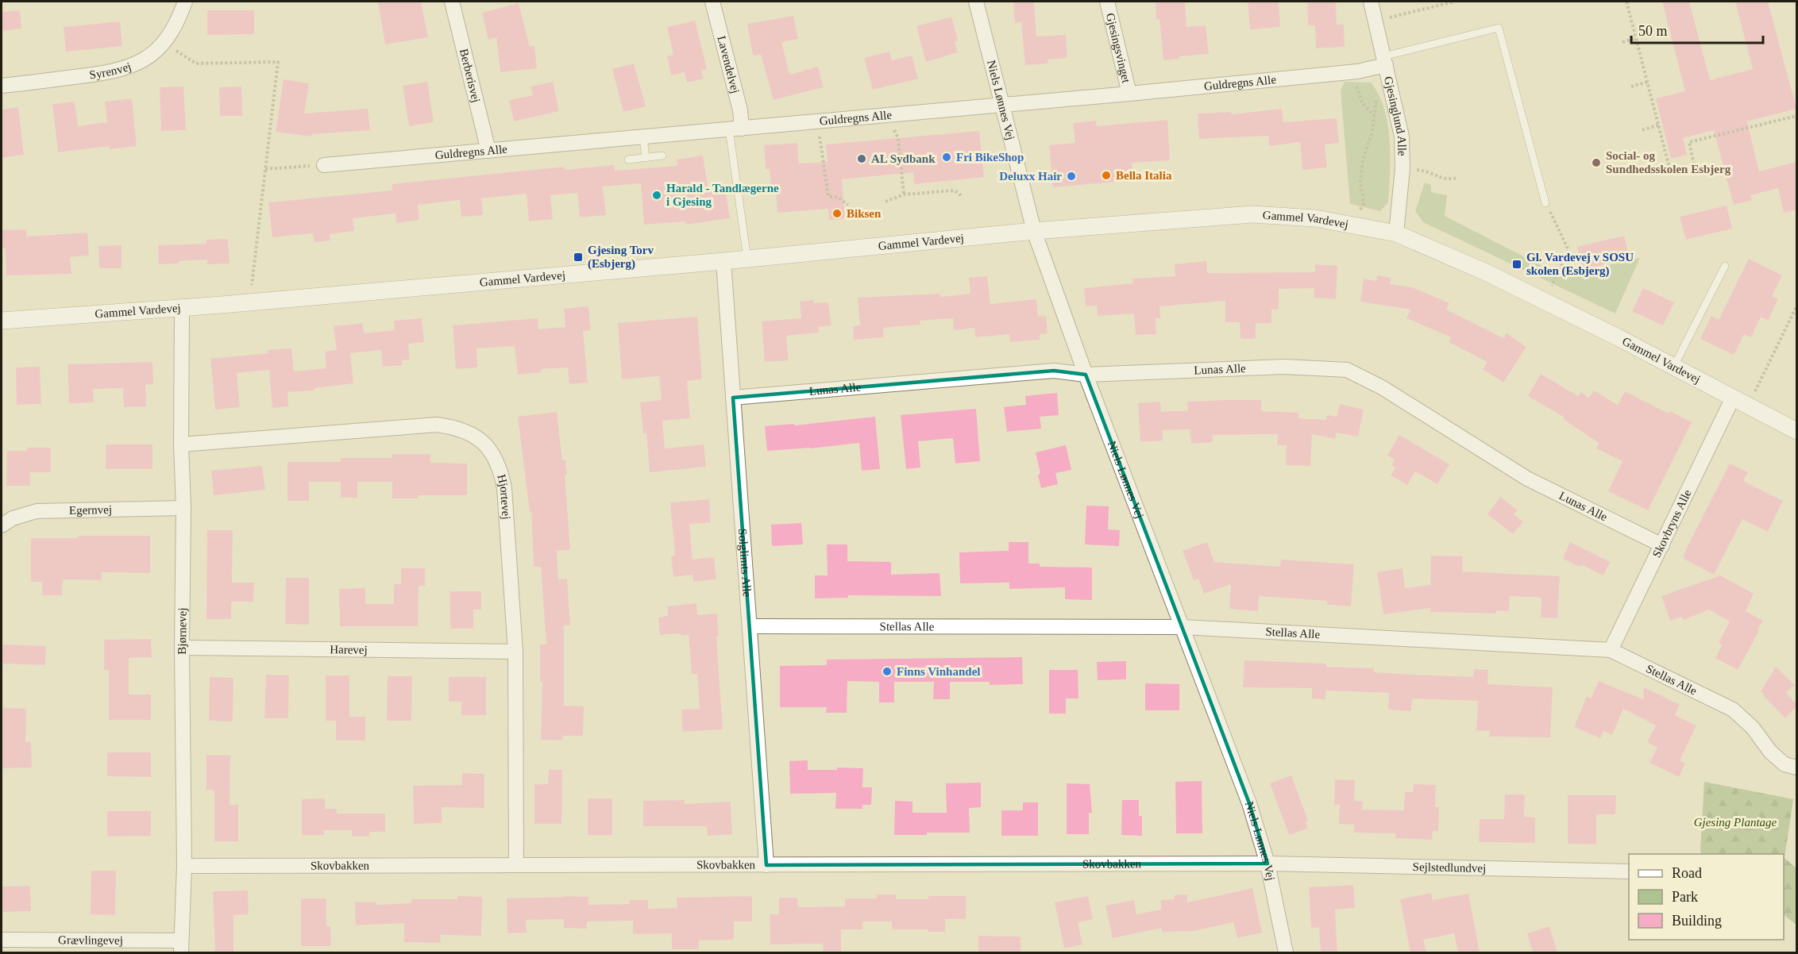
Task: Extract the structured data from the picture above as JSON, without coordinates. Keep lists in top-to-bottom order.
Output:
{
  "streets": {
    "street": [
      "Gjesingsvinget",
      "Lavendelvej",
      "Syrenvej",
      "Berberisvej",
      "Guldregns Alle",
      "Niels Lønnes Vej",
      "Gjesinglund Alle",
      "Gammel Vardevej",
      "Lunas Alle",
      "Hjortevej",
      "Egernvej",
      "Skovbryns Alle",
      "Solglimts Alle",
      "Stellas Alle",
      "Bjørnevej",
      "Harevej",
      "Skovbakken",
      "Sejlstedlundvej",
      "Grævlingevej"
    ]
  },
  "crossings": [
    ["Gjesingsvinget", "Guldregns Alle"],
    ["Lavendelvej", "Guldregns Alle"],
    ["Berberisvej", "Guldregns Alle"],
    ["Guldregns Alle", "Niels Lønnes Vej"],
    ["Guldregns Alle", "Gjesinglund Alle"],
    ["Niels Lønnes Vej", "Gammel Vardevej"],
    ["Niels Lønnes Vej", "Lunas Alle"],
    ["Niels Lønnes Vej", "Stellas Alle"],
    ["Niels Lønnes Vej", "Skovbakken"],
    ["Niels Lønnes Vej", "Sejlstedlundvej"],
    ["Gjesinglund Alle", "Gammel Vardevej"],
    ["Gammel Vardevej", "Skovbryns Alle"],
    ["Gammel Vardevej", "Solglimts Alle"],
    ["Gammel Vardevej", "Bjørnevej"],
    ["Lunas Alle", "Skovbryns Alle"],
    ["Lunas Alle", "Solglimts Alle"],
    ["Hjortevej", "Bjørnevej"],
    ["Hjortevej", "Harevej"],
    ["Hjortevej", "Skovbakken"],
    ["Egernvej", "Bjørnevej"],
    ["Skovbryns Alle", "Stellas Alle"],
    ["Solglimts Alle", "Stellas Alle"],
    ["Solglimts Alle", "Skovbakken"],
    ["Bjørnevej", "Harevej"],
    ["Bjørnevej", "Skovbakken"],
    ["Bjørnevej", "Grævlingevej"],
    ["Skovbakken", "Sejlstedlundvej"]
  ],
  "parks": ["Gjesing Plantage"],
  "places": {
    "other": [
      "Fri BikeShop",
      "AL Sydbank",
      "Social- og Sundhedsskolen Esbjerg",
      "Bella Italia",
      "Deluxx Hair",
      "Harald - Tandlægerne i Gjesing",
      "Biksen",
      "Finns Vinhandel"
    ],
    "transit": ["Gjesing Torv (Esbjerg)", "Gl. Vardevej v SOSU skolen (Esbjerg)"]
  },
  "legend": ["Road", "Park", "Building"],
  "scale_bar": "50 m"
}
